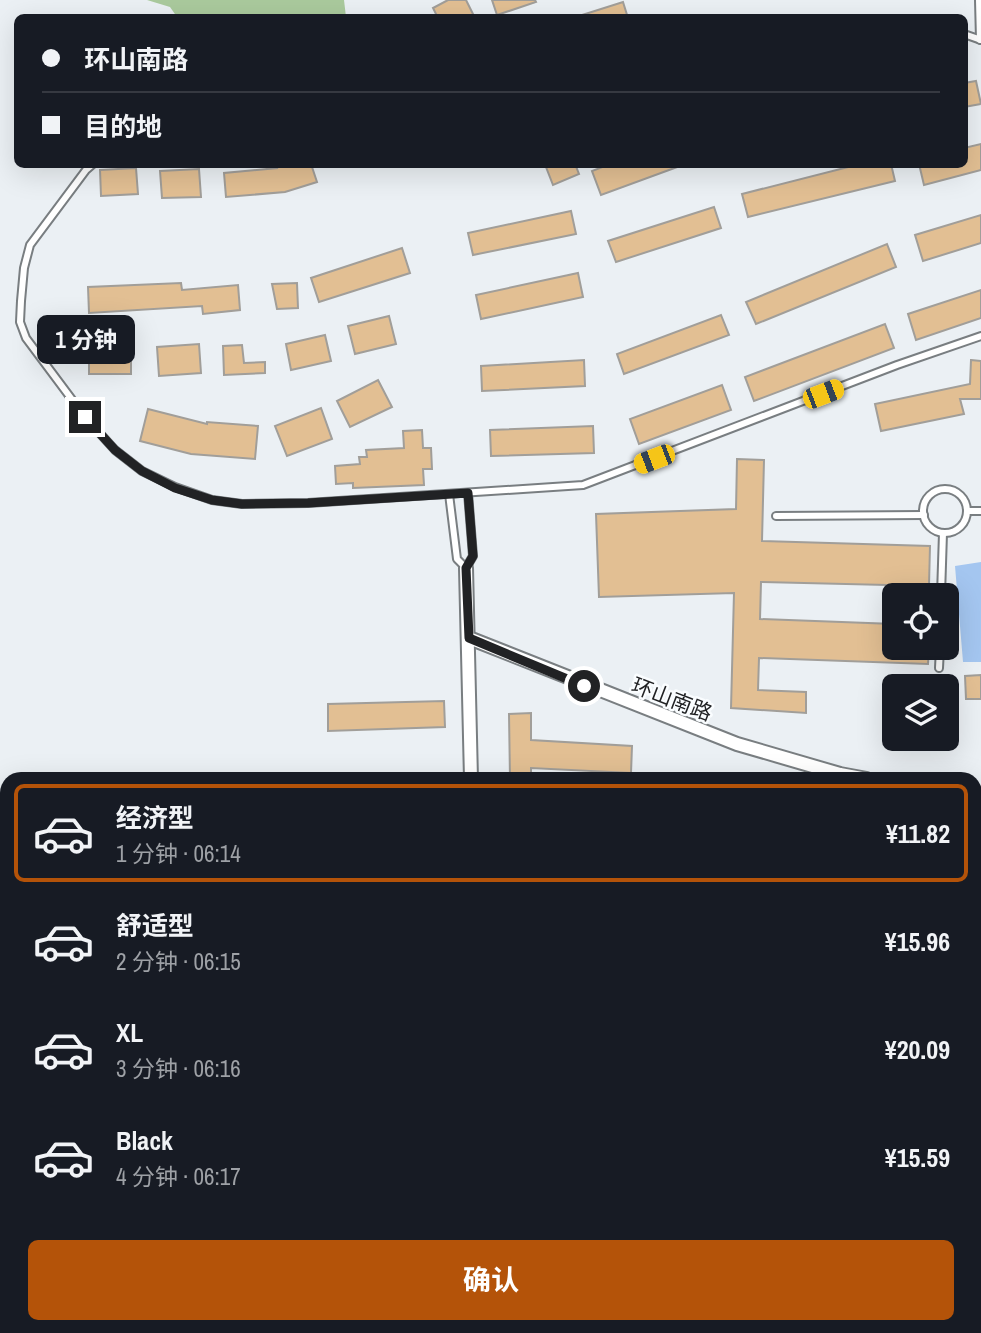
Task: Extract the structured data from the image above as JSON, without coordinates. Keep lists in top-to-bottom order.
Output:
{
  "streets": {
    "street": ["环山南路"]
  },
  "page": {
    "banner": ["环山南路", "目的地"],
    "bubble": "1 分钟",
    "list": [
      {
        "name": "经济型",
        "note": "1 分钟 · 06:14",
        "value": "¥11.82"
      },
      {
        "name": "舒适型",
        "note": "2 分钟 · 06:15",
        "value": "¥15.96"
      },
      {
        "name": "XL",
        "note": "3 分钟 · 06:16",
        "value": "¥20.09"
      },
      {
        "name": "Black",
        "note": "4 分钟 · 06:17",
        "value": "¥15.59"
      }
    ],
    "buttons": "确认"
  }
}
